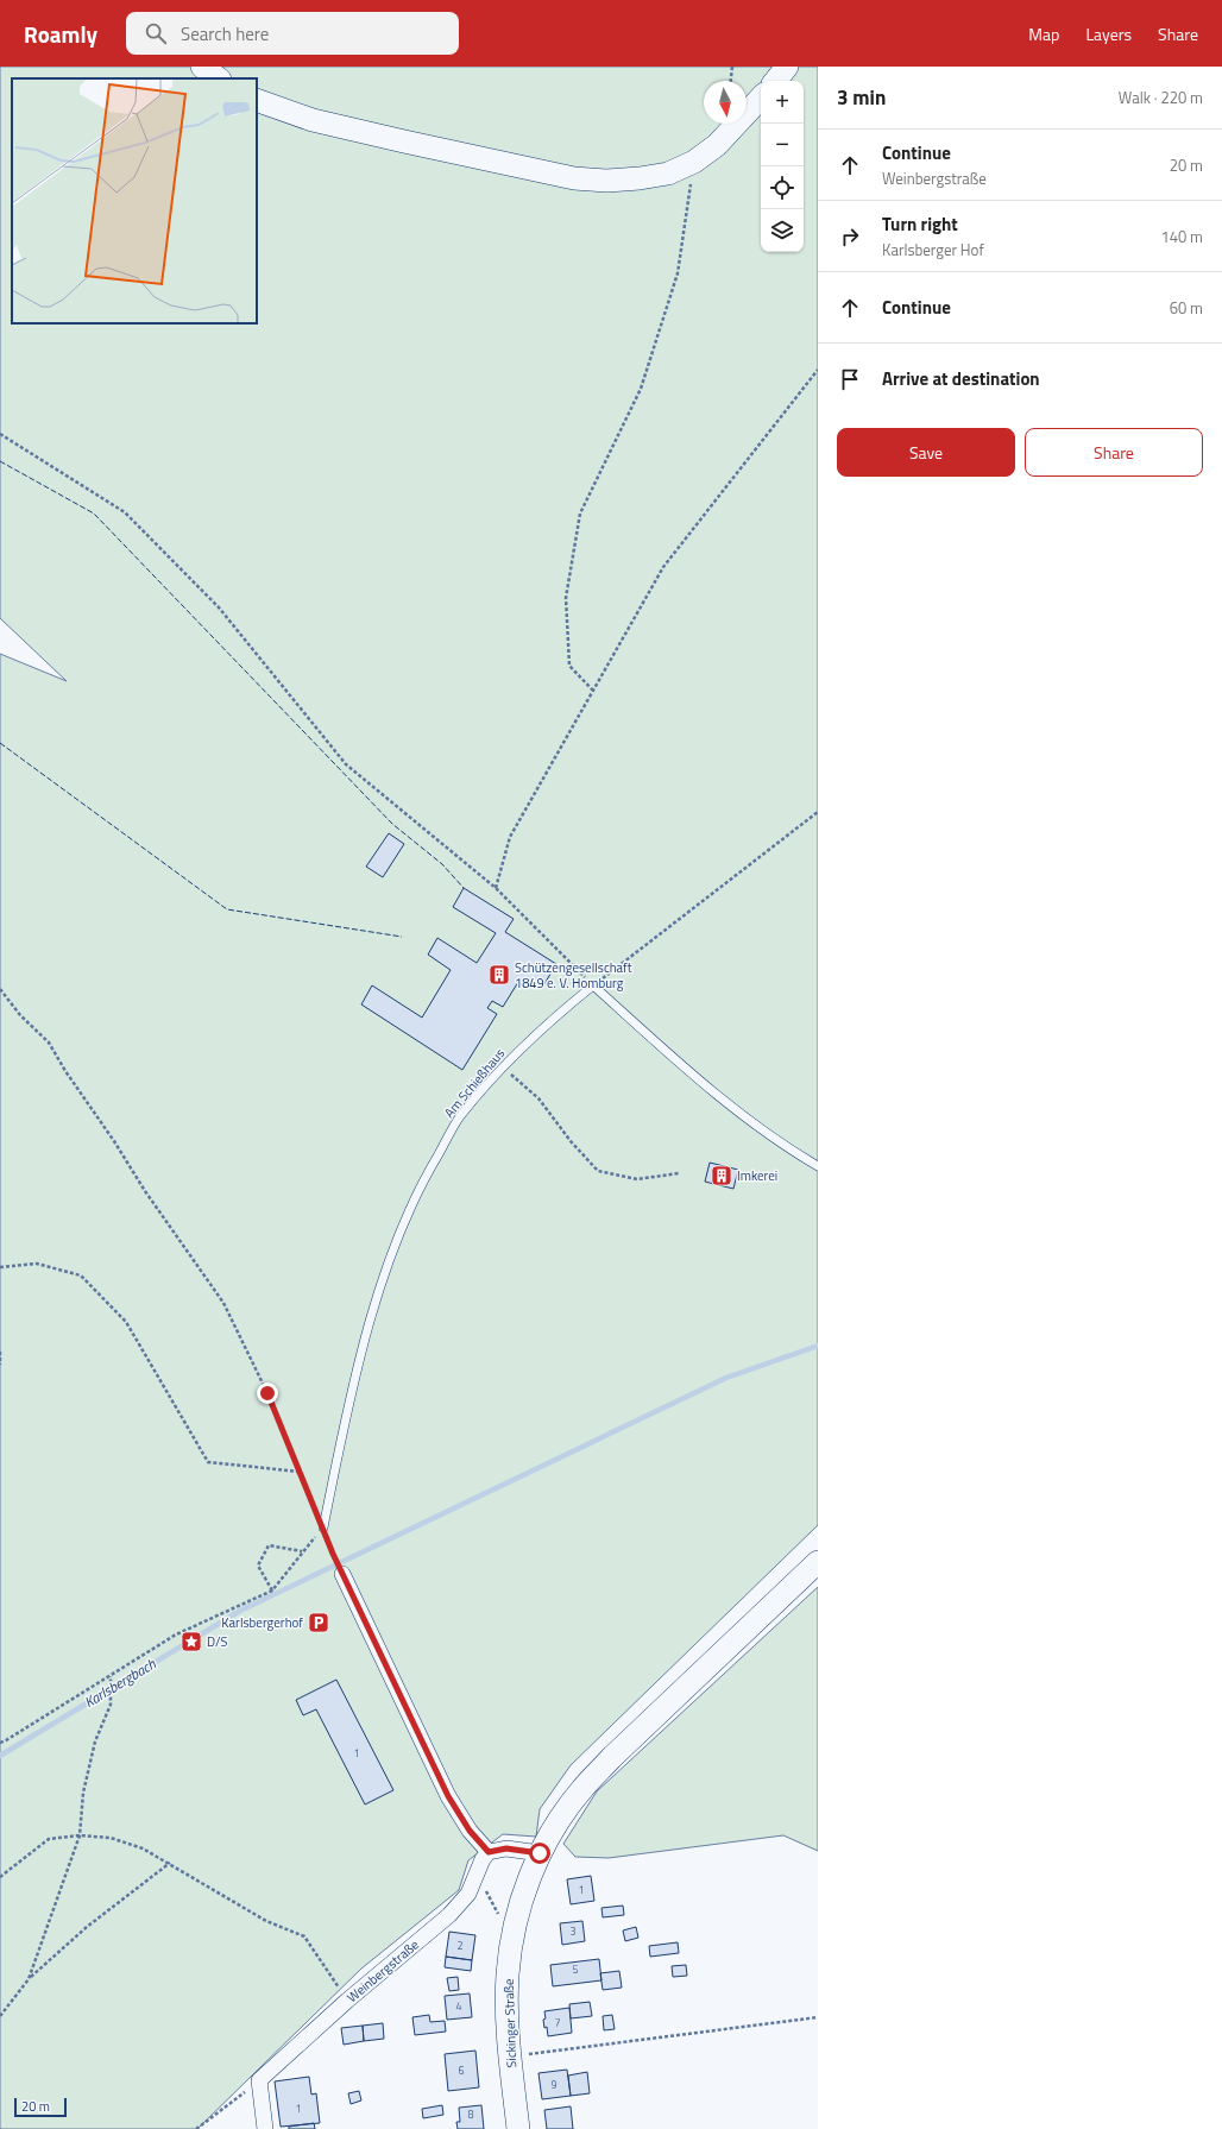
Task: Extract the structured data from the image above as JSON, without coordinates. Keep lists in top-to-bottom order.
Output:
{
  "streets": {
    "street": ["Weinbergstraße", "Sickinger Straße"],
    "lane": ["Am Schießhaus"]
  },
  "water": ["Karlsbergbach"],
  "places": {
    "building": ["Schützengesellschaft 1849 e. V. Homburg", "Imkerei"],
    "parking": ["Karlsbergerhof"],
    "place": ["D/S"]
  },
  "house_numbers": [
    "1",
    "1",
    "3",
    "2",
    "5",
    "4",
    "7",
    "6",
    "9",
    "1",
    "8"
  ],
  "scale_bar": "20 m",
  "north": "bottom",
  "page": {
    "header": "Roamly",
    "search": "Search here",
    "nav": ["Map", "Layers", "Share"],
    "heading": ["3 min", "Walk · 220 m"],
    "map_buttons": ["+", "−"],
    "list": [
      ["Continue", "Weinbergstraße", "20 m"],
      ["Turn right", "Karlsberger Hof", "140 m"],
      ["Continue", "60 m"],
      "Arrive at destination"
    ],
    "buttons": ["Save", "Share"],
    "scale": "20 m"
  }
}
